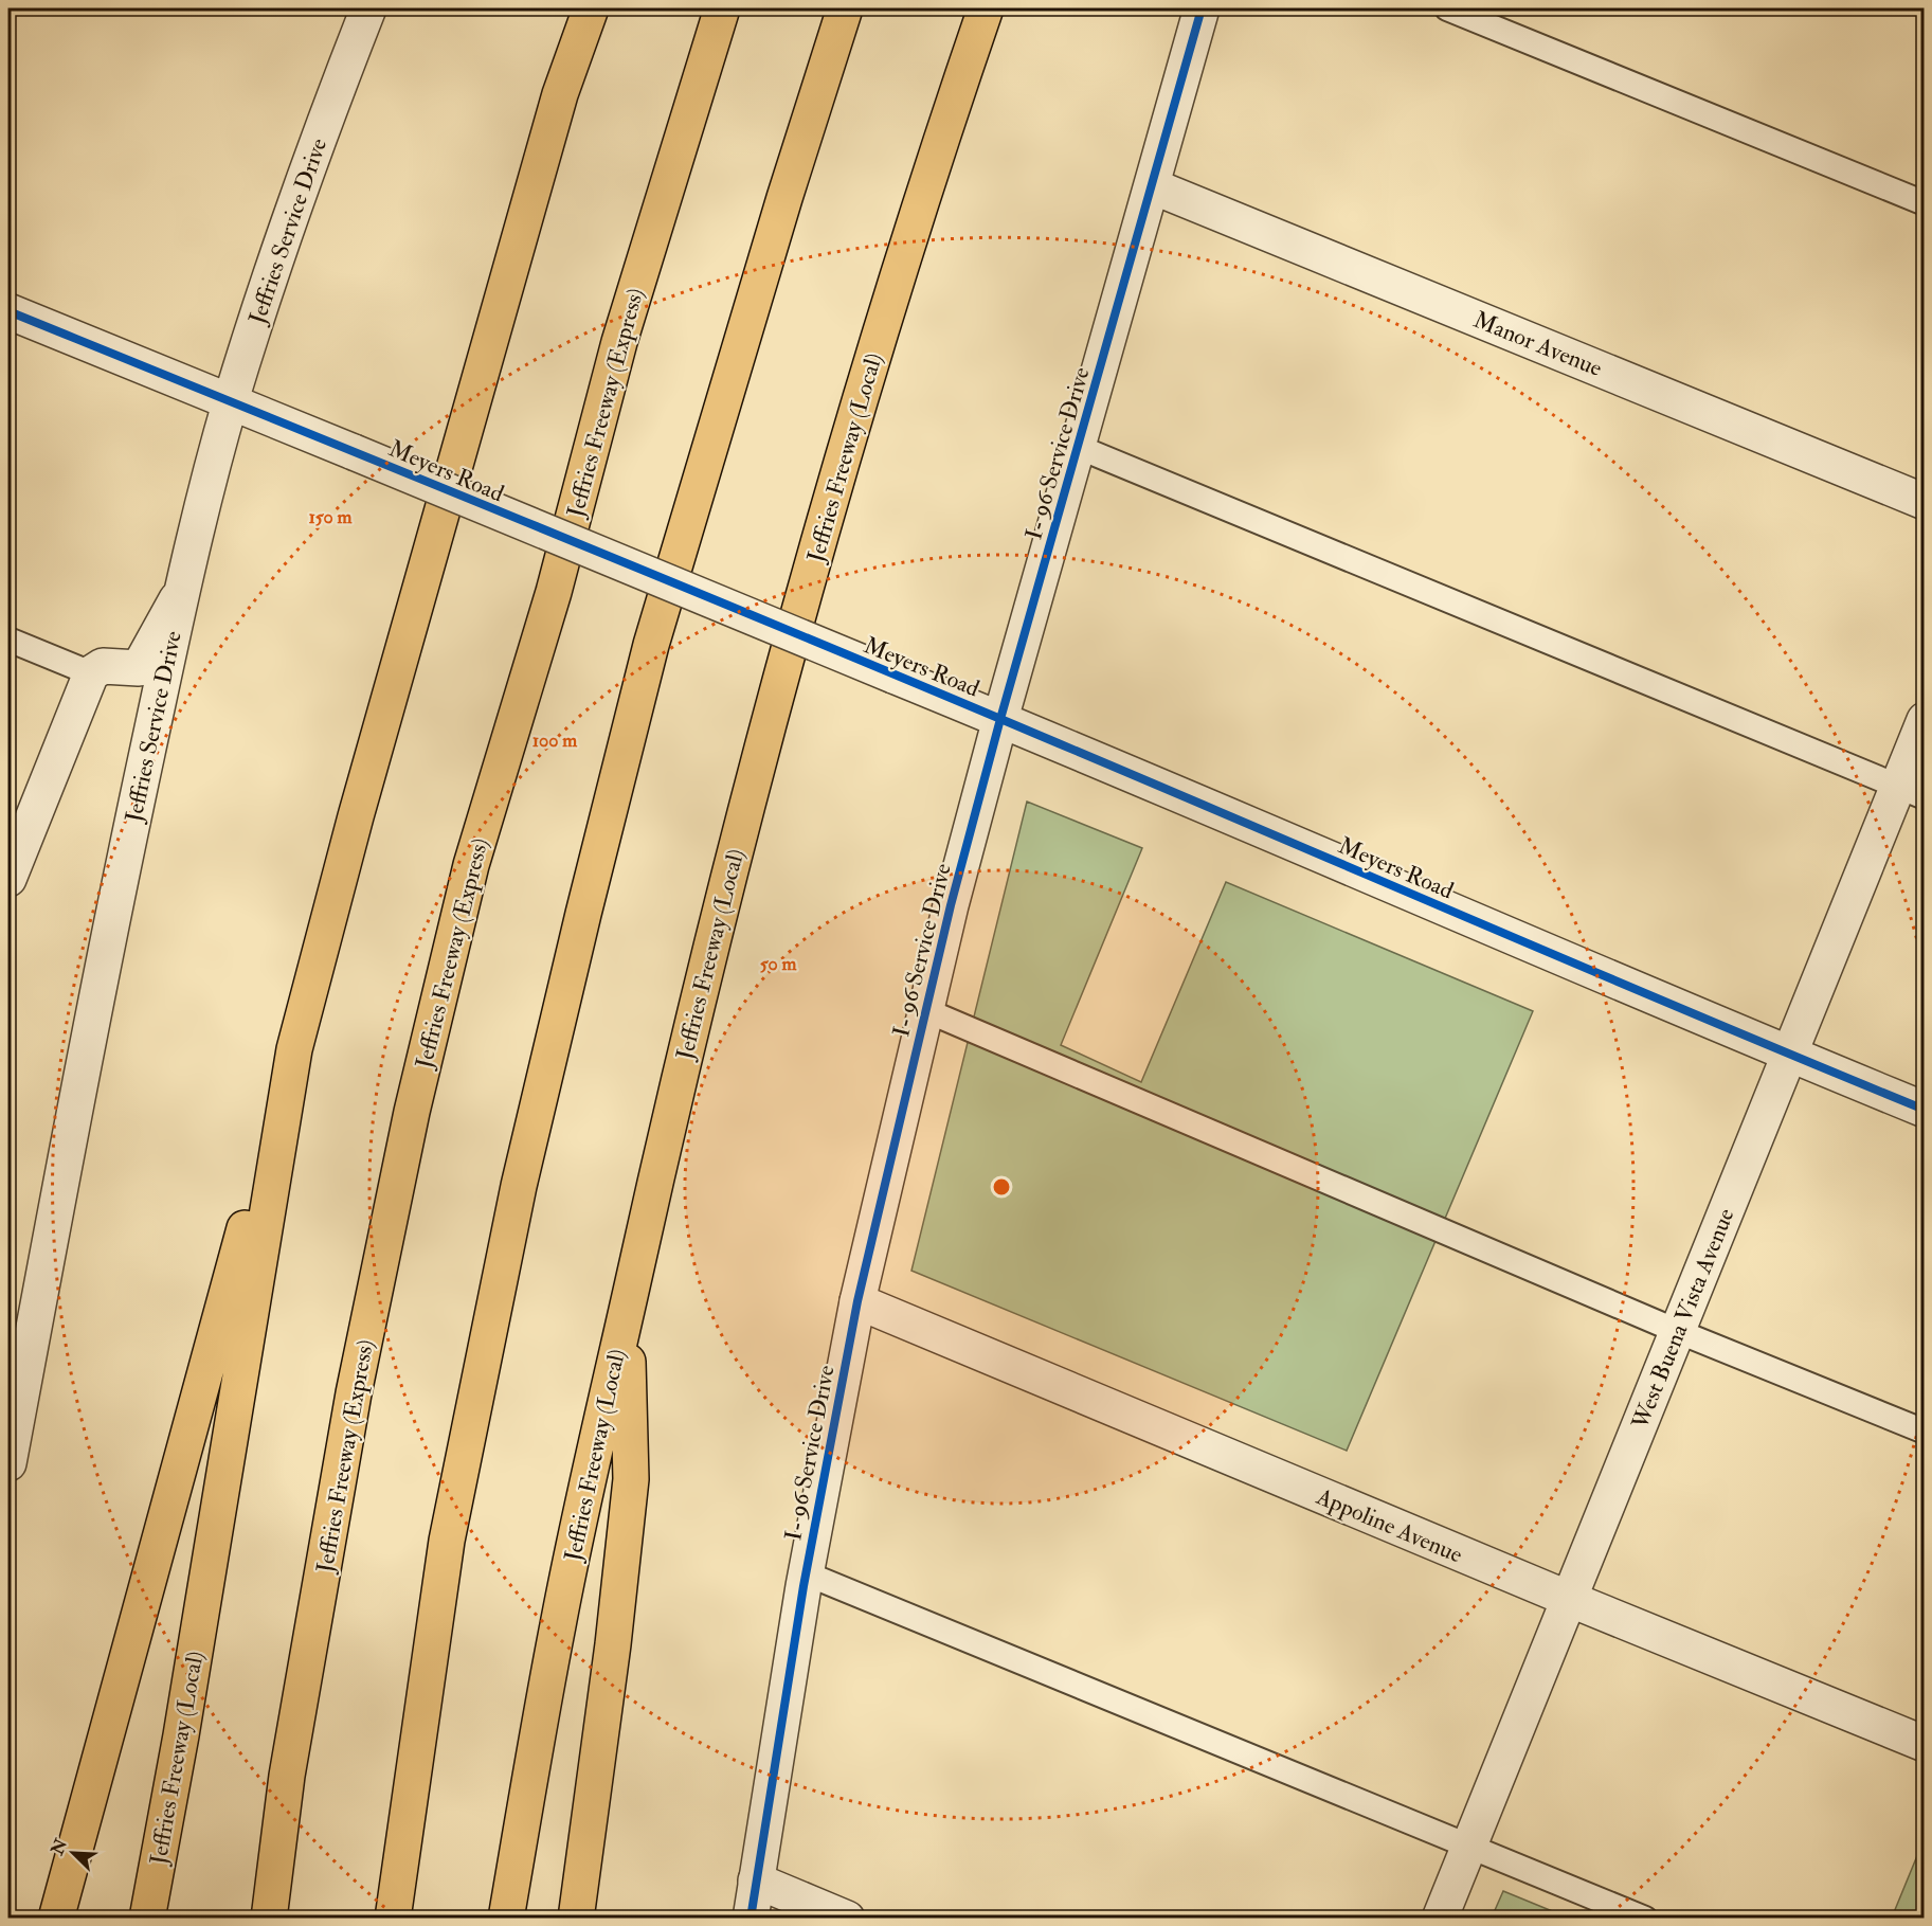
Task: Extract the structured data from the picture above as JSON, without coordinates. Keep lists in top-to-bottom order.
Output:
{
  "streets": {
    "highway": ["Jeffries Freeway (Express)", "Jeffries Freeway (Local)"],
    "street": [
      "Jeffries Service Drive",
      "Manor Avenue",
      "I- 96 Service Drive",
      "Meyers Road",
      "West Buena Vista Avenue",
      "Appoline Avenue"
    ]
  },
  "crossings": [
    ["Jeffries Service Drive", "Meyers Road"],
    ["Manor Avenue", "I- 96 Service Drive"],
    ["I- 96 Service Drive", "Meyers Road"],
    ["I- 96 Service Drive", "Appoline Avenue"],
    ["Meyers Road", "West Buena Vista Avenue"],
    ["West Buena Vista Avenue", "Appoline Avenue"]
  ],
  "north": "top left",
  "rings": ["150 m", "100 m", "50 m"]
}
